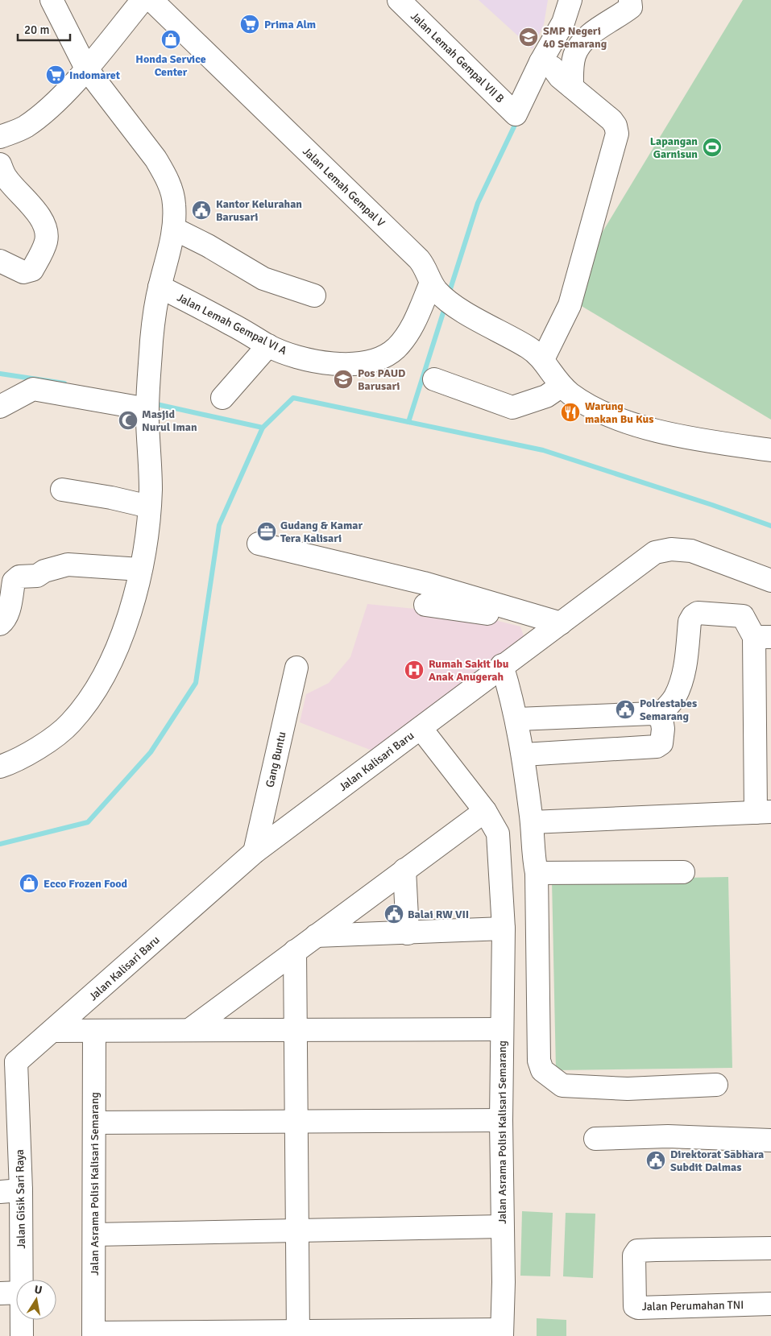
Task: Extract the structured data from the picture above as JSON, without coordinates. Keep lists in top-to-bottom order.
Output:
{
  "streets": {
    "street": [
      "Jalan Lemah Gempal VII B",
      "Jalan Lemah Gempal V",
      "Jalan Lemah Gempal VI A",
      "Gang Buntu",
      "Jalan Kalisari Baru",
      "Jalan Asrama Polisi Kalisari Semarang",
      "Jalan Gisik Sari Raya",
      "Jalan Perumahan TNI"
    ]
  },
  "crossings": [
    ["Jalan Lemah Gempal V", "Jalan Lemah Gempal VI A"],
    ["Gang Buntu", "Jalan Kalisari Baru"],
    ["Jalan Kalisari Baru", "Jalan Asrama Polisi Kalisari Semarang"],
    ["Jalan Kalisari Baru", "Jalan Gisik Sari Raya"]
  ],
  "places": {
    "supermarket": ["Prima Alm", "Indomaret"],
    "school or university": ["SMP Negeri 40 Semarang", "Pos PAUD Barusari"],
    "shop": ["Honda Service Center", "Ecco Frozen Food"],
    "sports": ["Lapangan Garnisun"],
    "public building": [
      "Kantor Kelurahan Barusari",
      "Polrestabes Semarang",
      "Balai RW VII",
      "Direktorat Sabhara Subdit Dalmas"
    ],
    "restaurant": ["Warung makan Bu Kus"],
    "mosque": ["Masjid Nurul Iman"],
    "office": ["Gudang & Kamar Tera Kalisari"],
    "hospital": ["Rumah Sakit Ibu Anak Anugerah"]
  },
  "scale_bar": "20 m",
  "north": "top"
}
